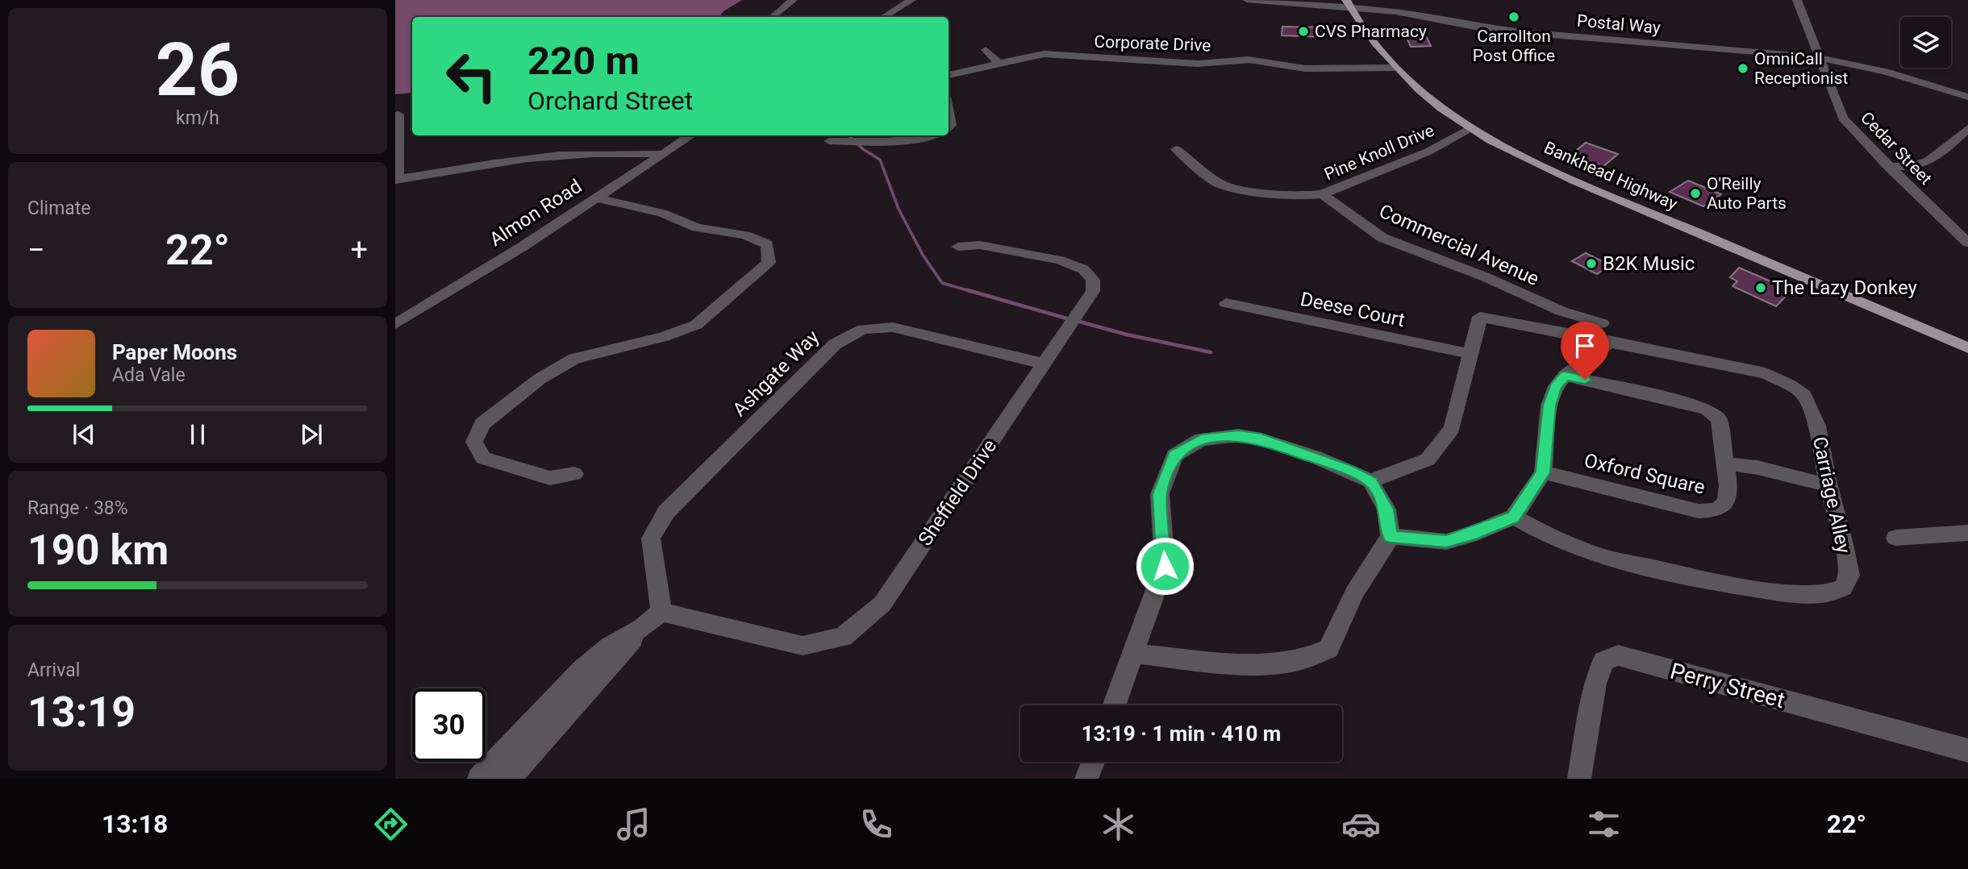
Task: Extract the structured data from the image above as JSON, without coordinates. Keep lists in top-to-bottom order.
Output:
{
  "streets": {
    "main road": ["Bankhead Highway"],
    "street": [
      "Postal Way",
      "Corporate Drive",
      "Cedar Street",
      "Pine Knoll Drive",
      "Almon Road",
      "Commercial Avenue",
      "Deese Court",
      "Ashgate Way",
      "Oxford Square",
      "Sheffield Drive",
      "Carriage Alley",
      "Perry Street"
    ]
  },
  "crossings": [
    ["Postal Way", "Cedar Street"],
    ["Postal Way", "Bankhead Highway"],
    ["Corporate Drive", "Bankhead Highway"],
    ["Pine Knoll Drive", "Bankhead Highway"],
    ["Pine Knoll Drive", "Commercial Avenue"],
    ["Deese Court", "Carriage Alley"],
    ["Ashgate Way", "Sheffield Drive"]
  ],
  "places": [
    "Carrollton Post Office",
    "CVS Pharmacy",
    "OmniCall Receptionist",
    "O'Reilly Auto Parts",
    "B2K Music",
    "The Lazy Donkey"
  ],
  "page": {
    "tile": [
      ["26", "km/h"],
      "Climate",
      ["Range · 38%", "190 km"],
      ["Arrival", "13:19"]
    ],
    "turn": ["220 m", "Orchard Street"],
    "heat": ["−", "22°", "+"],
    "song": ["Paper Moons", "Ada Vale"],
    "limit": "30",
    "trip": "13:19 · 1 min · 410 m",
    "tabs": ["13:18", "22°"]
  }
}
